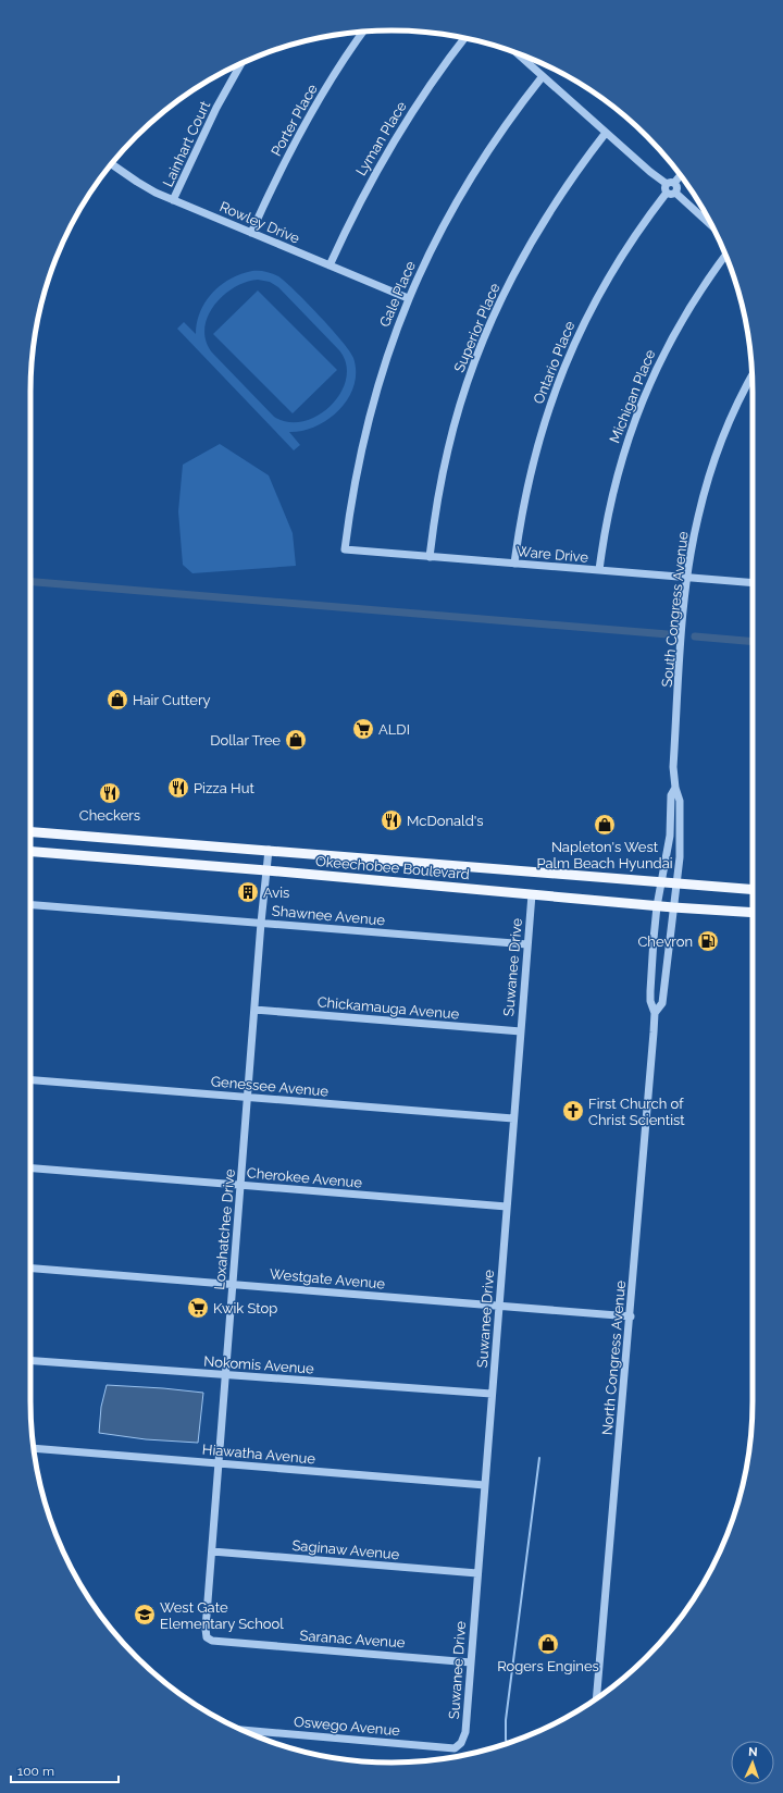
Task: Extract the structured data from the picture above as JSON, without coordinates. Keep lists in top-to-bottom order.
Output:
{
  "streets": {
    "main road": ["Okeechobee Boulevard"],
    "street": [
      "Porter Place",
      "Lyman Place",
      "Lainhart Court",
      "Rowley Drive",
      "Gale Place",
      "Superior Place",
      "Ontario Place",
      "Michigan Place",
      "Ware Drive",
      "South Congress Avenue",
      "Shawnee Avenue",
      "Suwanee Drive",
      "Chickamauga Avenue",
      "Genessee Avenue",
      "Cherokee Avenue",
      "Loxahatchee Drive",
      "Westgate Avenue",
      "North Congress Avenue",
      "Nokomis Avenue",
      "Hiawatha Avenue",
      "Saginaw Avenue",
      "Saranac Avenue",
      "Oswego Avenue"
    ]
  },
  "crossings": [
    ["Porter Place", "Rowley Drive"],
    ["Lyman Place", "Rowley Drive"],
    ["Lainhart Court", "Rowley Drive"],
    ["Rowley Drive", "Gale Place"],
    ["Gale Place", "Ware Drive"],
    ["Superior Place", "Ware Drive"],
    ["Ontario Place", "Ware Drive"],
    ["Michigan Place", "Ware Drive"],
    ["Ware Drive", "South Congress Avenue"],
    ["South Congress Avenue", "Okeechobee Boulevard"],
    ["South Congress Avenue", "North Congress Avenue"],
    ["Okeechobee Boulevard", "Suwanee Drive"],
    ["Okeechobee Boulevard", "Loxahatchee Drive"],
    ["Okeechobee Boulevard", "North Congress Avenue"],
    ["Shawnee Avenue", "Suwanee Drive"],
    ["Shawnee Avenue", "Loxahatchee Drive"],
    ["Suwanee Drive", "Chickamauga Avenue"],
    ["Suwanee Drive", "Genessee Avenue"],
    ["Suwanee Drive", "Cherokee Avenue"],
    ["Suwanee Drive", "Westgate Avenue"],
    ["Suwanee Drive", "Nokomis Avenue"],
    ["Suwanee Drive", "Hiawatha Avenue"],
    ["Suwanee Drive", "Saginaw Avenue"],
    ["Suwanee Drive", "Saranac Avenue"],
    ["Suwanee Drive", "Oswego Avenue"],
    ["Chickamauga Avenue", "Loxahatchee Drive"],
    ["Genessee Avenue", "Loxahatchee Drive"],
    ["Cherokee Avenue", "Loxahatchee Drive"],
    ["Loxahatchee Drive", "Westgate Avenue"],
    ["Loxahatchee Drive", "Nokomis Avenue"],
    ["Loxahatchee Drive", "Hiawatha Avenue"],
    ["Loxahatchee Drive", "Saginaw Avenue"],
    ["Loxahatchee Drive", "Saranac Avenue"],
    ["Westgate Avenue", "North Congress Avenue"]
  ],
  "places": {
    "shop": [
      "Hair Cuttery",
      "Dollar Tree",
      "Napleton's West Palm Beach Hyundai",
      "Rogers Engines"
    ],
    "supermarket": ["ALDI", "Kwik Stop"],
    "restaurant": ["Pizza Hut", "Checkers", "McDonald's"],
    "building": ["Avis"],
    "fuel station": ["Chevron"],
    "church": ["First Church of Christ Scientist"],
    "school or university": ["West Gate Elementary School"]
  },
  "scale_bar": "100 m",
  "north": "top"
}
